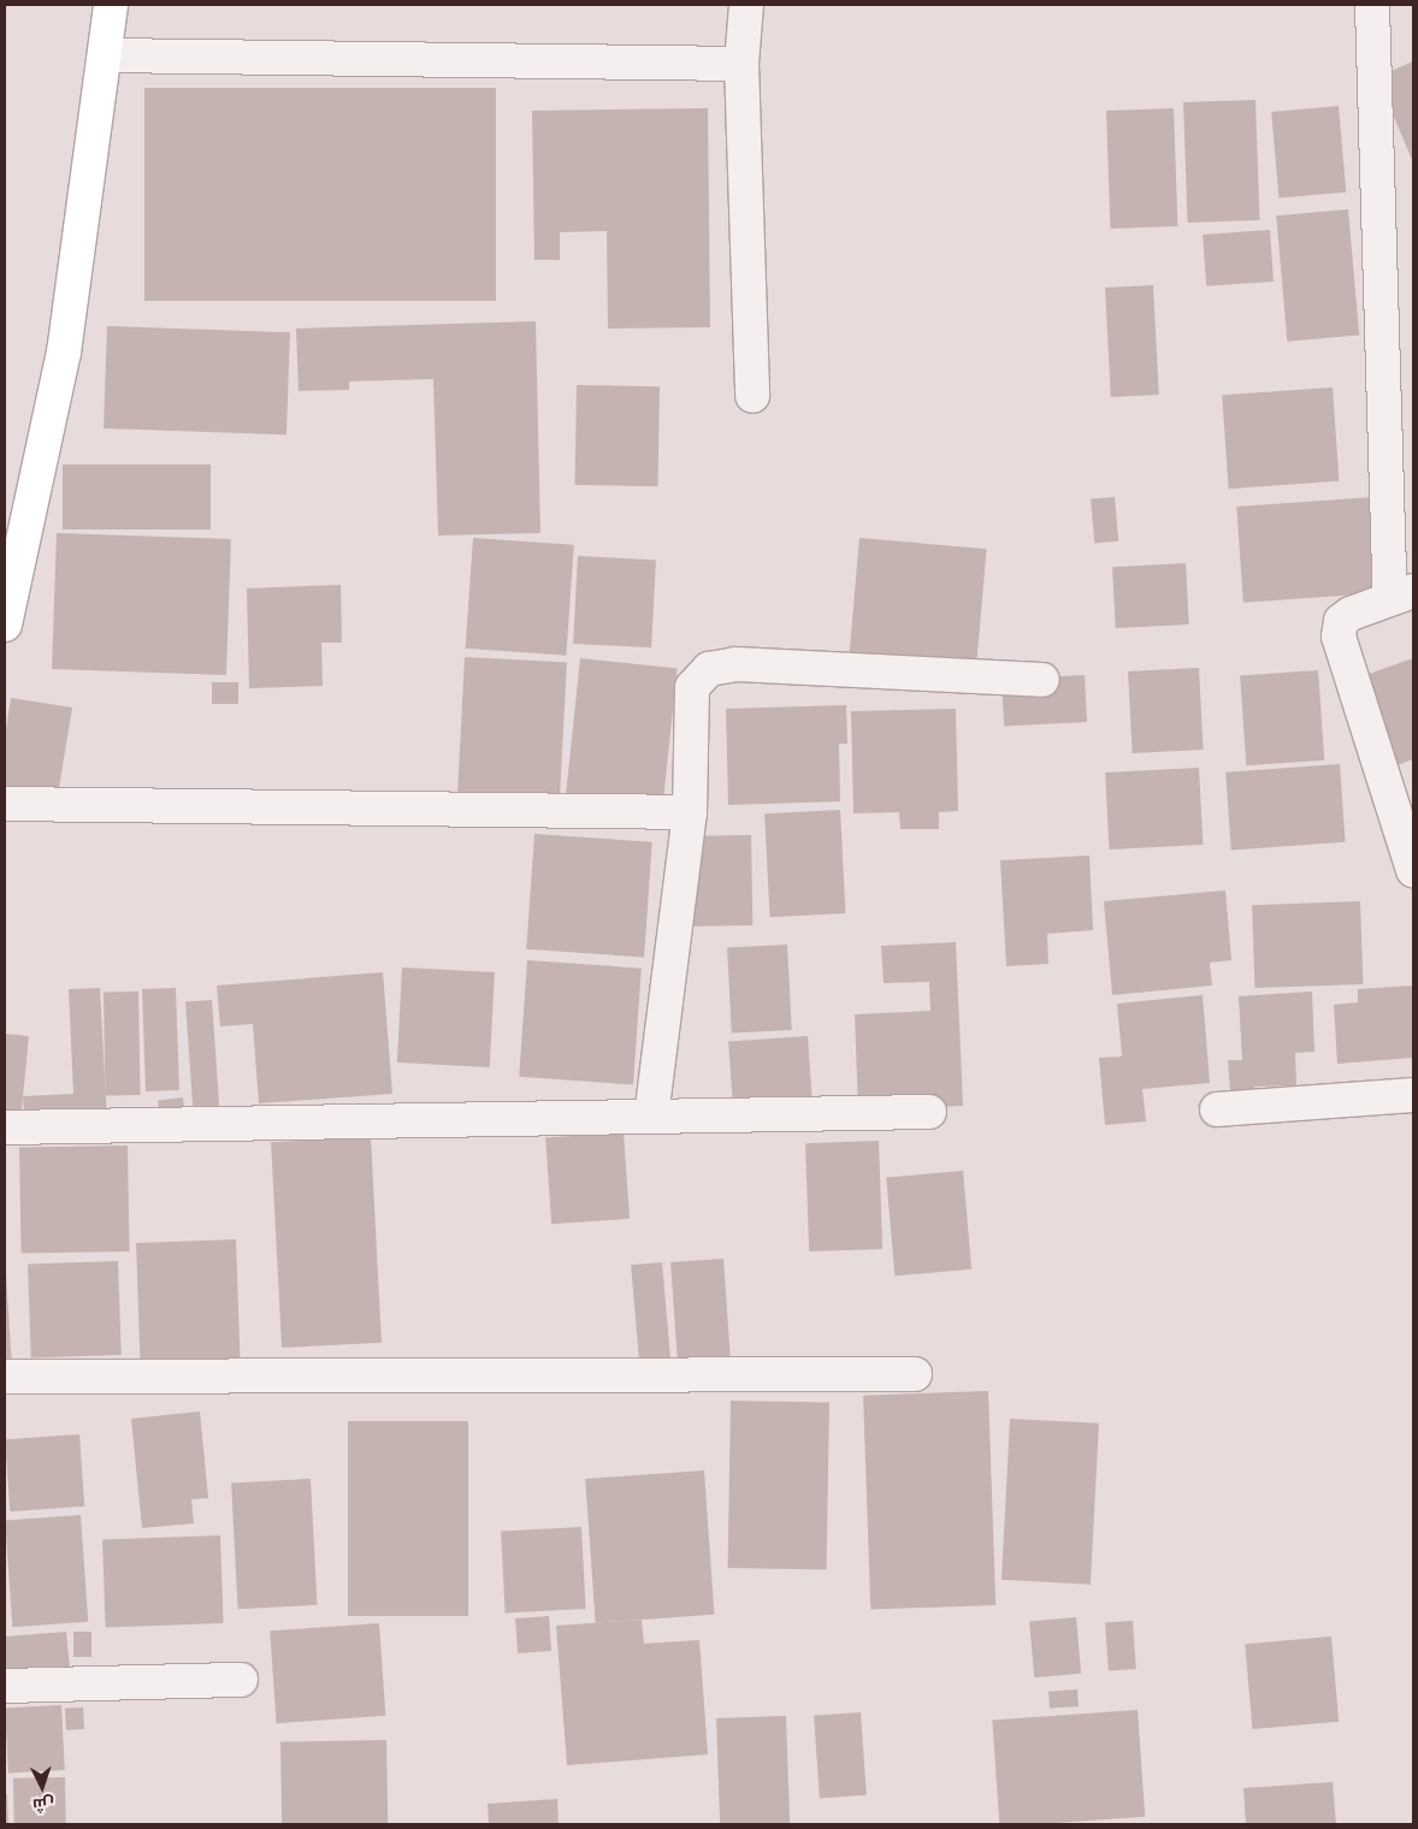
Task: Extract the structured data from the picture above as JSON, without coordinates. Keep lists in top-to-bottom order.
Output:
{
  "north": "bottom"
}
